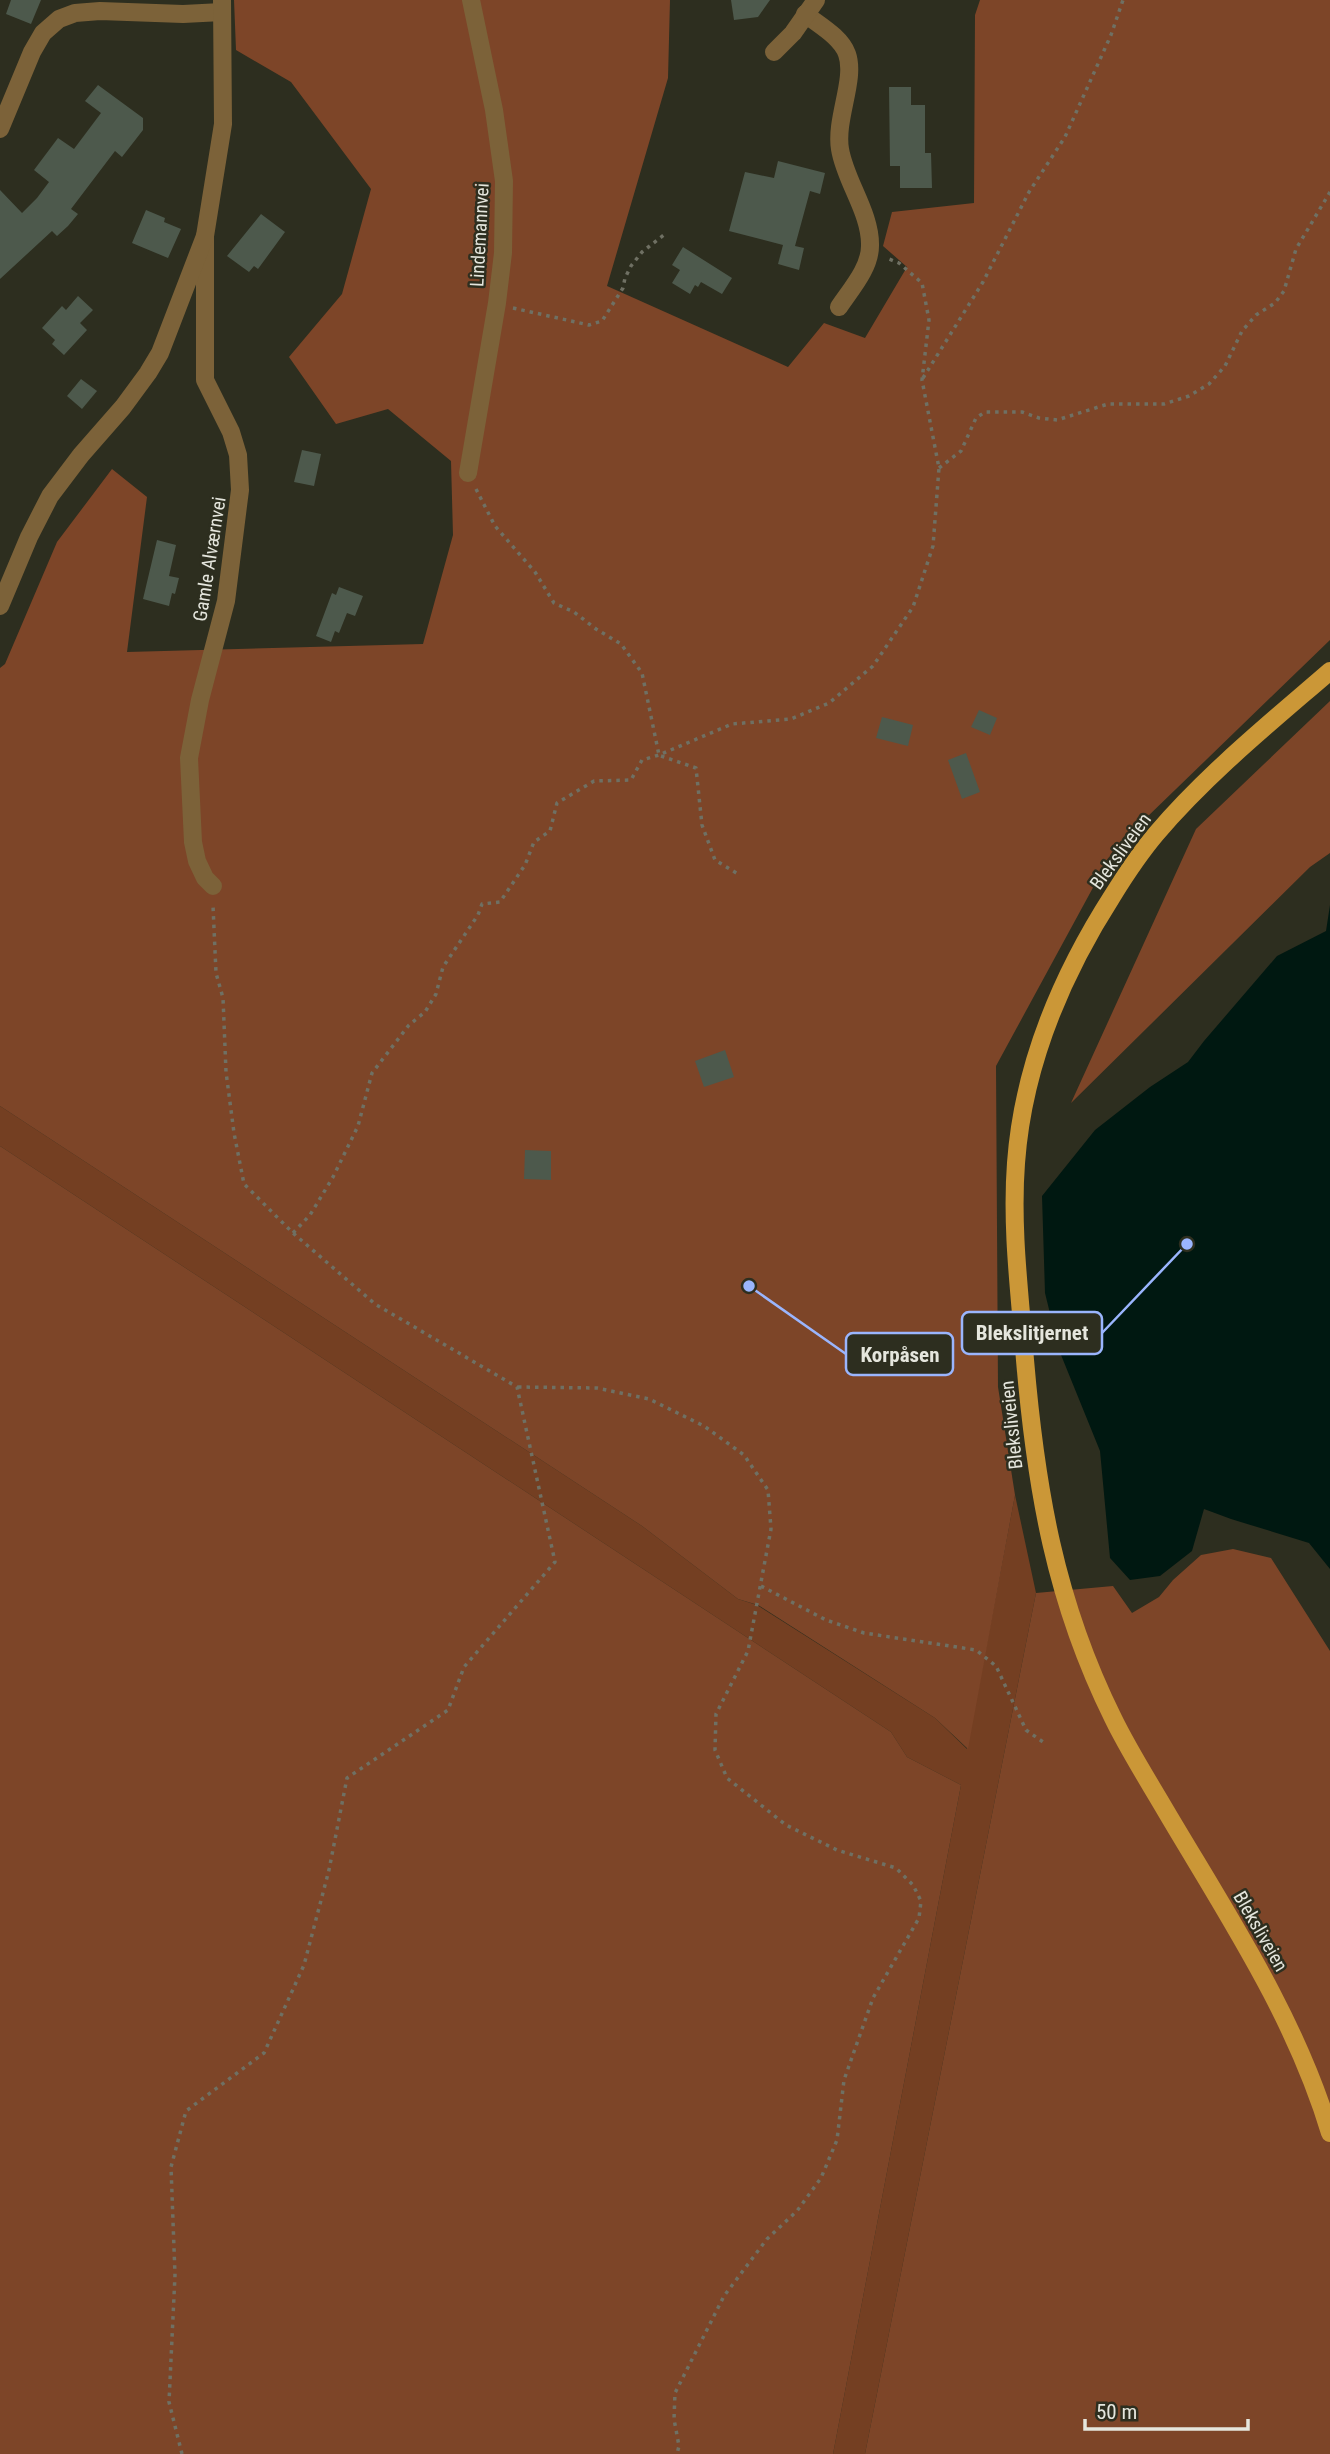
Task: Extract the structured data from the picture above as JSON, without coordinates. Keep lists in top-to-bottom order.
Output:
{
  "streets": {
    "main road": ["Bleksliveien"],
    "street": ["Lindemannvei", "Gamle Alværnvei"]
  },
  "places": ["Blekslitjernet", "Korpåsen"],
  "scale_bar": "50 m"
}
